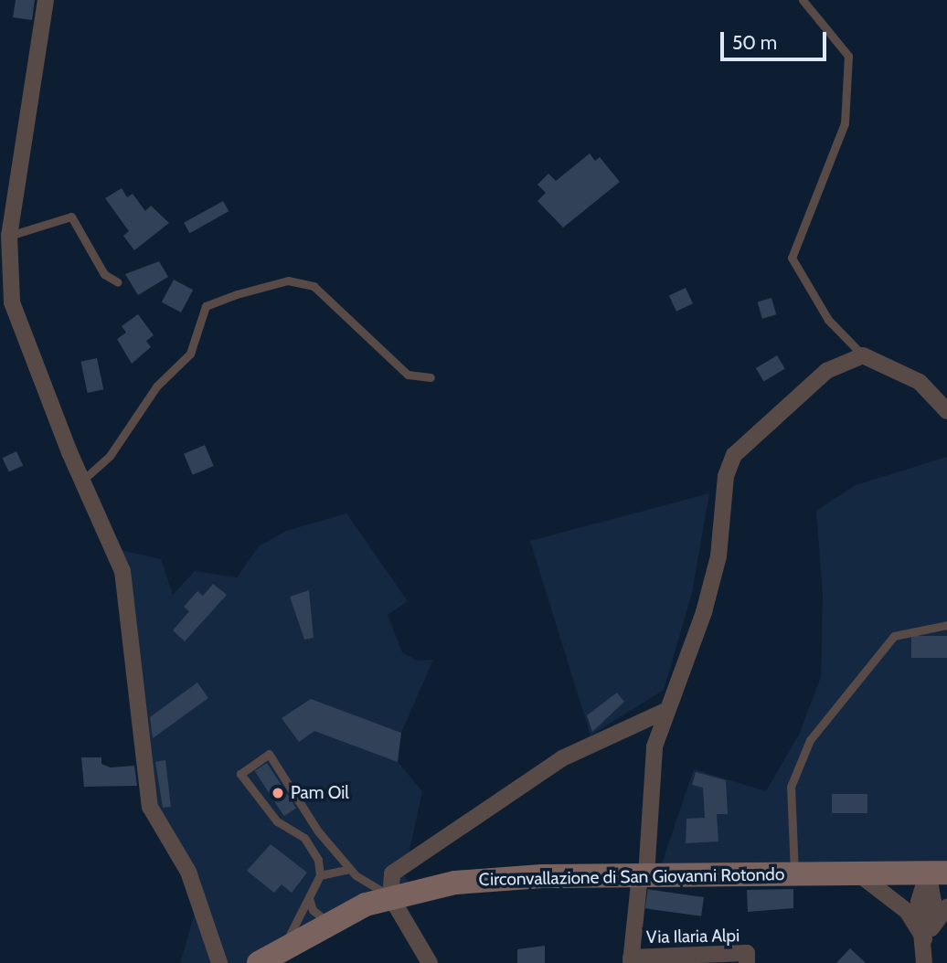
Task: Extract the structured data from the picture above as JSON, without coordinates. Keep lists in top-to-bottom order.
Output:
{
  "streets": {
    "main road": ["Circonvallazione di San Giovanni Rotondo"],
    "street": ["Via Ilaria Alpi"]
  },
  "places": ["Pam Oil"],
  "scale_bar": "50 m"
}
